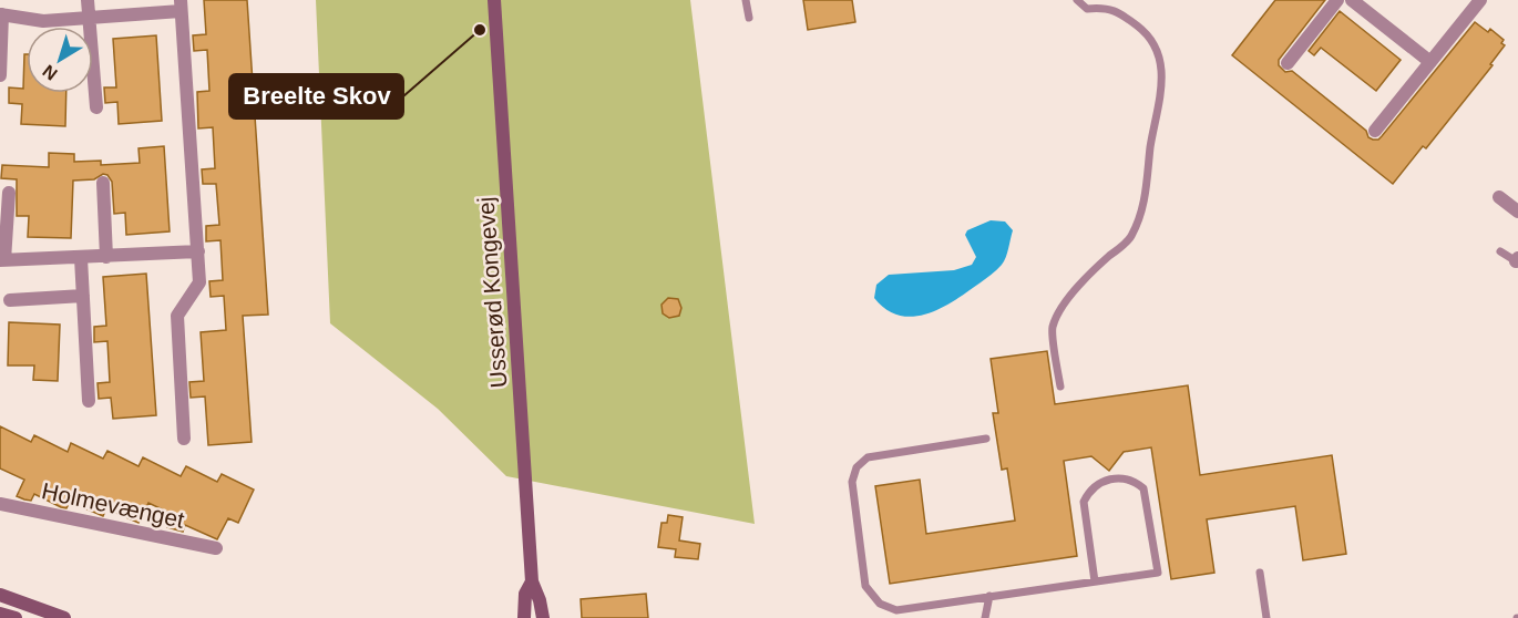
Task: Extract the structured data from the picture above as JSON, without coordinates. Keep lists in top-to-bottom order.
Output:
{
  "streets": {
    "main road": ["Usserød Kongevej"],
    "street": ["Holmevænget"]
  },
  "places": ["Breelte Skov"],
  "north": "bottom left"
}
